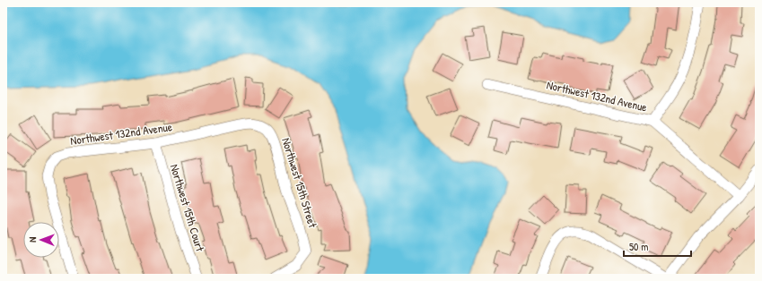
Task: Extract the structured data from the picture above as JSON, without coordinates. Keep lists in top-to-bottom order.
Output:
{
  "streets": {
    "street": ["Northwest 132nd Avenue", "Northwest 15th Street", "Northwest 15th Court"]
  },
  "crossings": [
    ["Northwest 132nd Avenue", "Northwest 15th Street"],
    ["Northwest 132nd Avenue", "Northwest 15th Court"]
  ],
  "scale_bar": "50 m",
  "north": "left"
}
